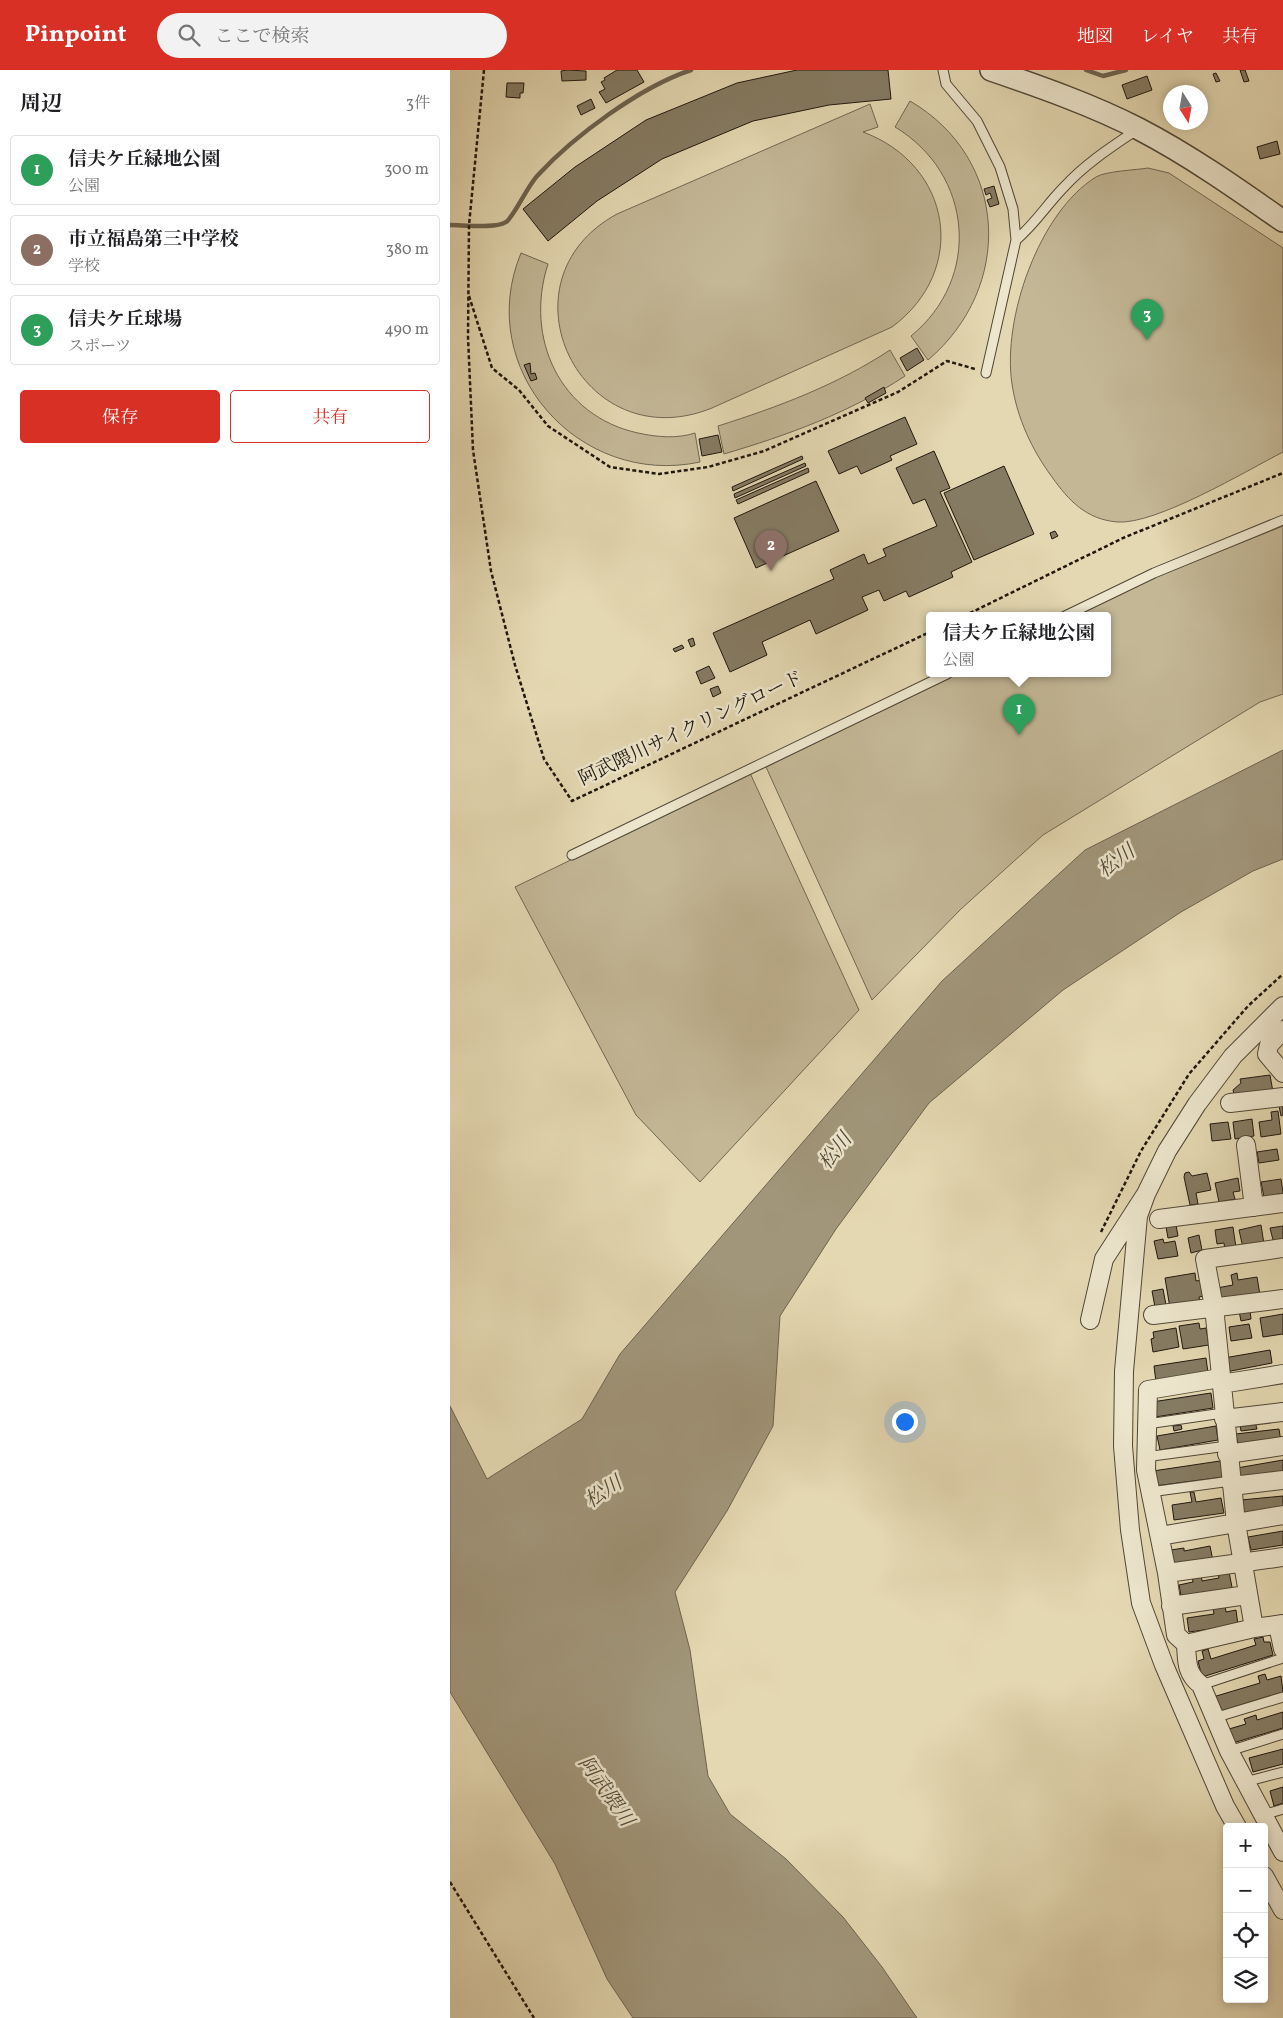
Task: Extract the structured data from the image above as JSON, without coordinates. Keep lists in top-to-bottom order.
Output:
{
  "streets": {
    "path": ["阿武隈川サイクリングロード"]
  },
  "water": ["松川", "阿武隈川"],
  "north": "bottom",
  "page": {
    "header": "Pinpoint",
    "search": "ここで検索",
    "nav": ["地図", "レイヤ", "共有"],
    "heading": ["周辺", "3件"],
    "list": [
      {
        "mark": "1",
        "name": "信夫ケ丘緑地公園",
        "note": "公園",
        "value": "300 m"
      },
      {
        "mark": "2",
        "name": "市立福島第三中学校",
        "note": "学校",
        "value": "380 m"
      },
      {
        "mark": "3",
        "name": "信夫ケ丘球場",
        "note": "スポーツ",
        "value": "490 m"
      }
    ],
    "pins": ["3", "2", "1"],
    "buttons": ["保存", "共有"],
    "popup": ["信夫ケ丘緑地公園", "公園"],
    "map_buttons": ["+", "−"]
  }
}
